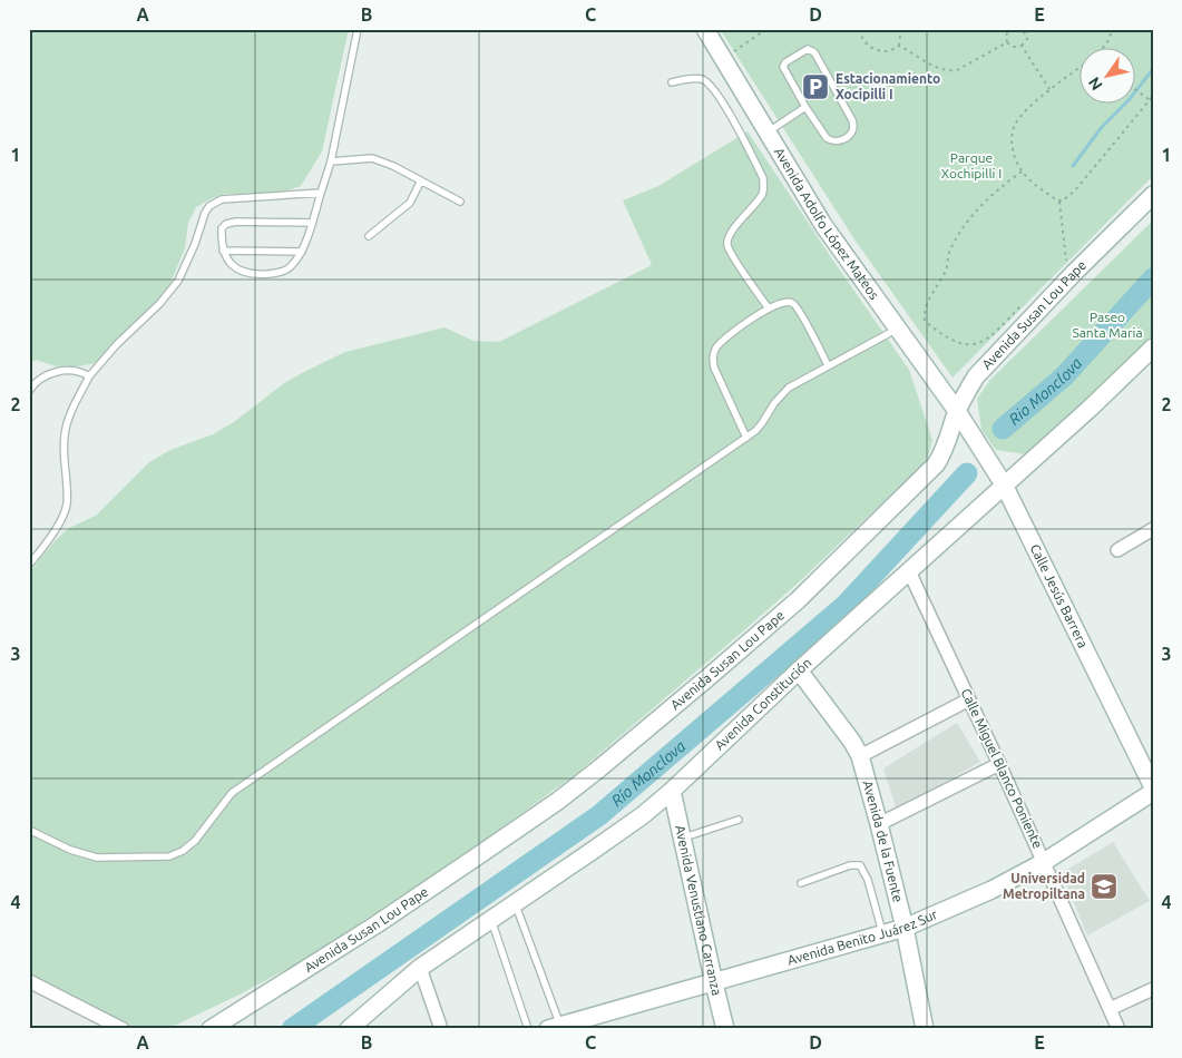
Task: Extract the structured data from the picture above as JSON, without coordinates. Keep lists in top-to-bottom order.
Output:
{
  "streets": {
    "street": [
      "Avenida Adolfo López Mateos",
      "Avenida Susan Lou Pape",
      "Calle Jesús Barrera",
      "Avenida Constitución",
      "Calle Miguel Blanco Poniente",
      "Avenida de la Fuente",
      "Avenida Venustiano Carranza",
      "Avenida Benito Juárez Sur"
    ]
  },
  "crossings": [
    ["Avenida Adolfo López Mateos", "Avenida Susan Lou Pape"],
    ["Avenida Adolfo López Mateos", "Calle Jesús Barrera"],
    ["Avenida Susan Lou Pape", "Calle Jesús Barrera"],
    ["Calle Jesús Barrera", "Avenida Constitución"],
    ["Avenida Constitución", "Calle Miguel Blanco Poniente"],
    ["Avenida Constitución", "Avenida de la Fuente"],
    ["Avenida Constitución", "Avenida Venustiano Carranza"],
    ["Calle Miguel Blanco Poniente", "Avenida Benito Juárez Sur"],
    ["Avenida de la Fuente", "Avenida Benito Juárez Sur"],
    ["Avenida Venustiano Carranza", "Avenida Benito Juárez Sur"]
  ],
  "water": ["Rio Monclova", "Río Monclova"],
  "parks": ["Parque Xochipilli I", "Paseo Santa Maria"],
  "places": {
    "parking": ["Estacionamiento Xocipilli I"],
    "school or university": ["Universidad Metropiltana"]
  },
  "north": "bottom left",
  "grid": {
    "columns": [
      "A",
      "B",
      "C",
      "D",
      "E"
    ],
    "rows": [
      "1",
      "2",
      "3",
      "4"
    ]
  }
}
